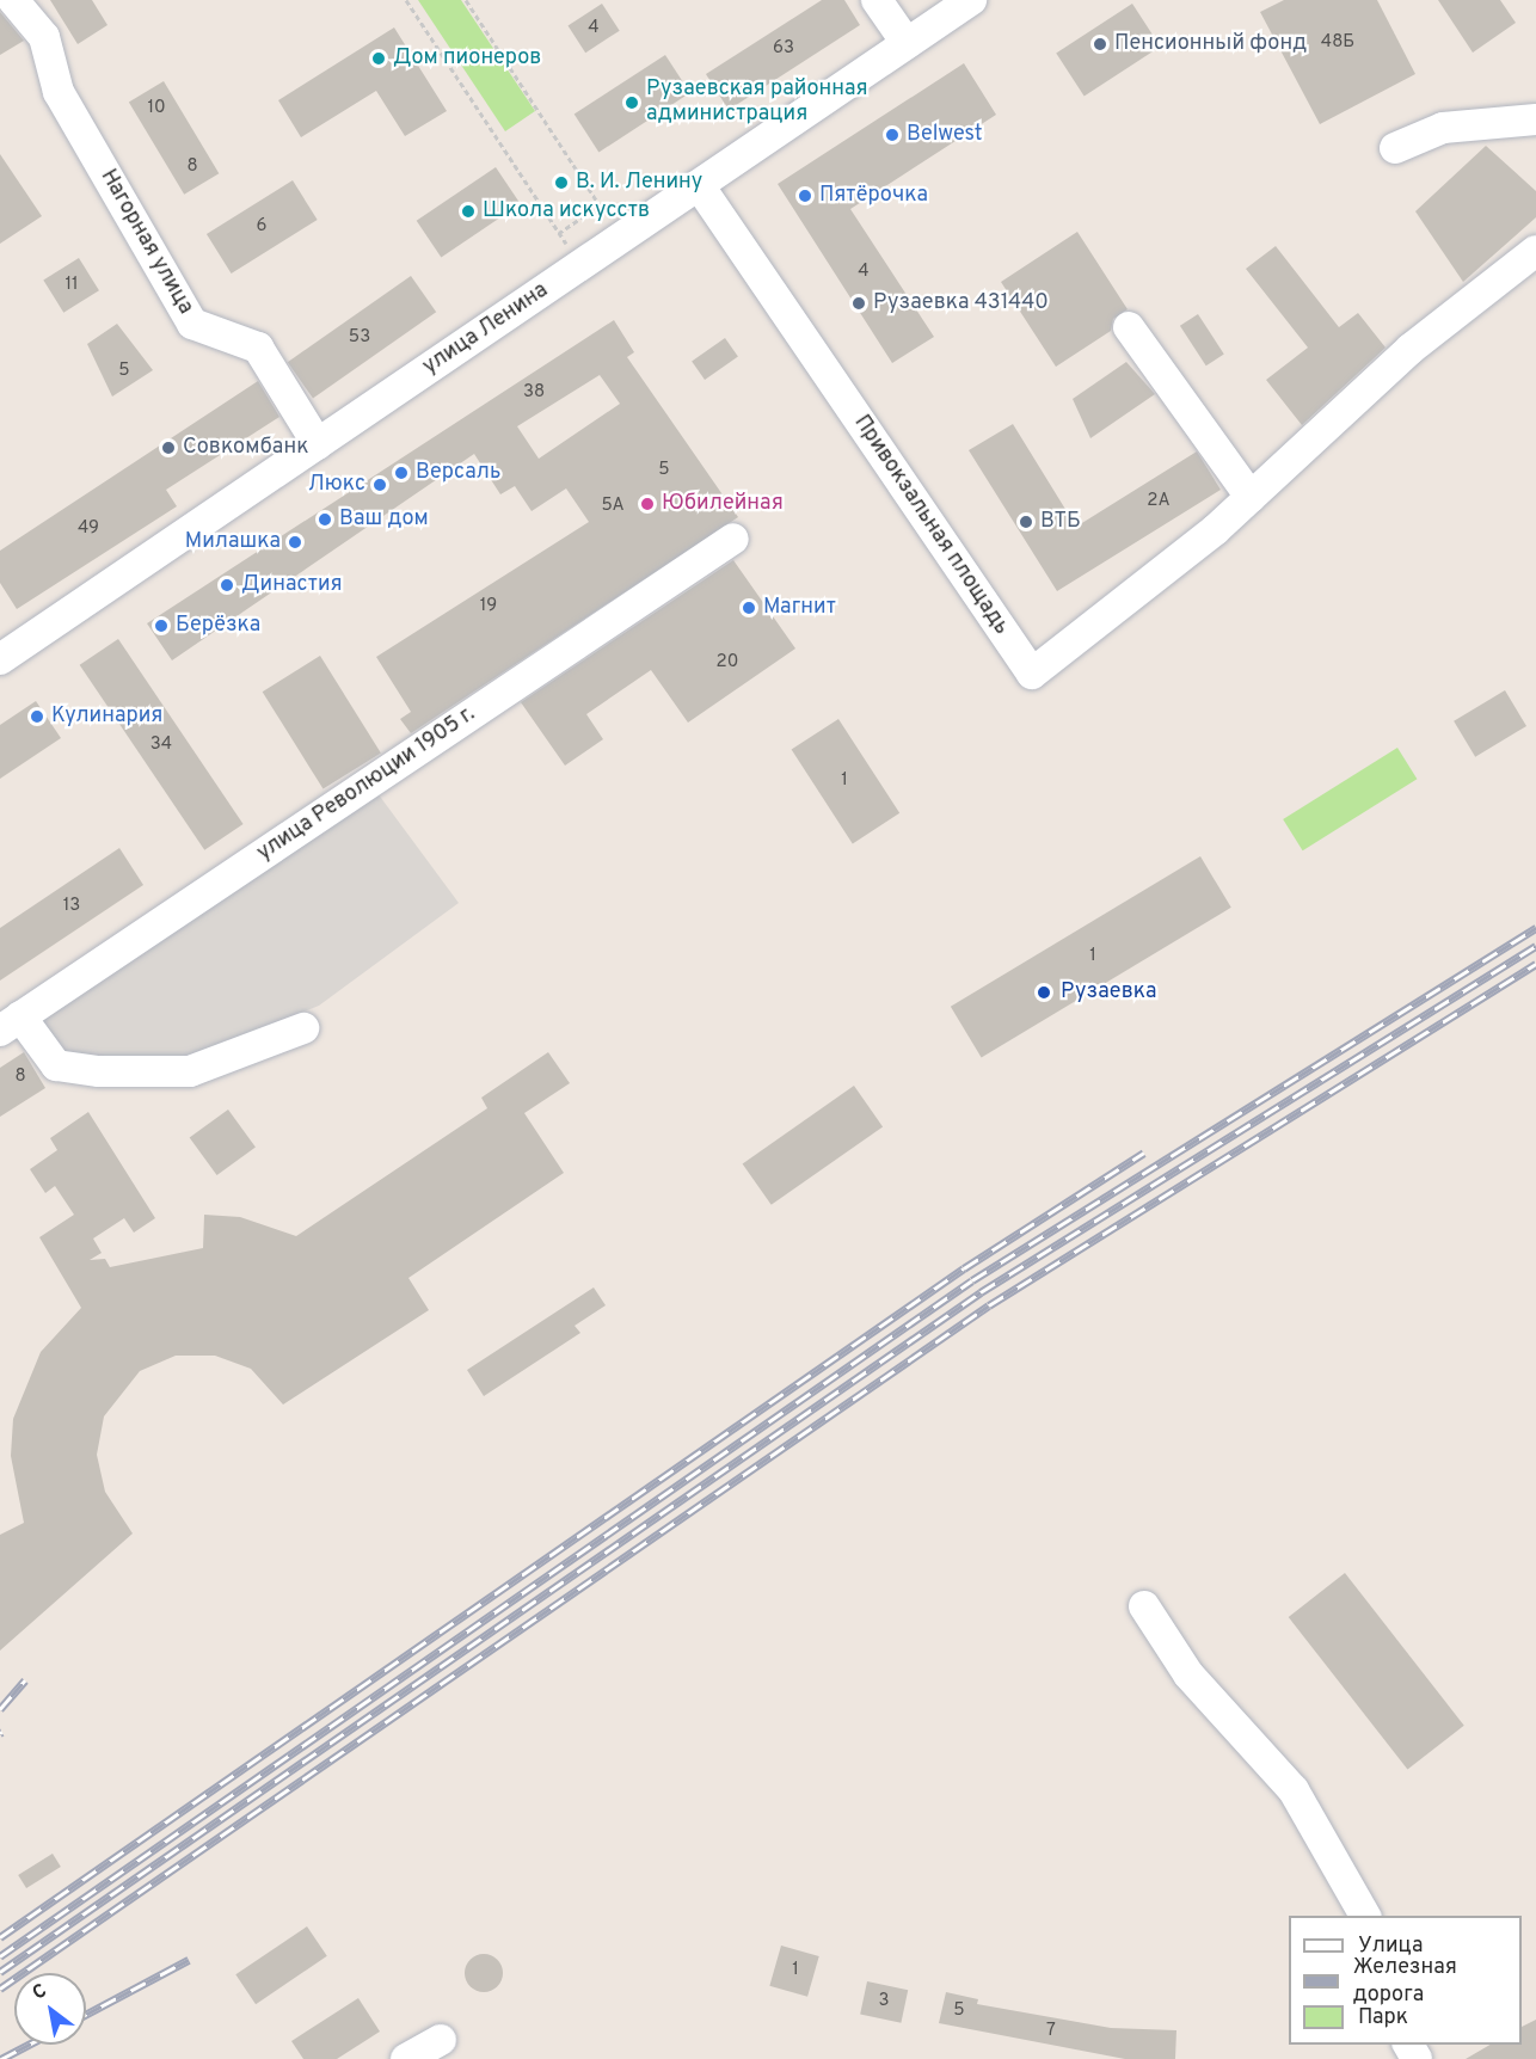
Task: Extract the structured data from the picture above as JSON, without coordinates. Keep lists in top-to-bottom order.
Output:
{
  "streets": {
    "street": [
      "Нагорная улица",
      "улица Ленина",
      "Привокзальная площадь",
      "улица Революции 1905 г."
    ]
  },
  "crossings": [
    ["Нагорная улица", "улица Ленина"],
    ["улица Ленина", "Привокзальная площадь"]
  ],
  "places": [
    "Пенсионный фонд",
    "Дом пионеров",
    "Рузаевская районная администрация",
    "Belwest",
    "В. И. Ленину",
    "Пятёрочка",
    "Школа искусств",
    "Рузаевка 431440",
    "Совкомбанк",
    "Версаль",
    "Люкс",
    "Юбилейная",
    "Ваш дом",
    "ВТБ",
    "Милашка",
    "Династия",
    "Магнит",
    "Берёзка",
    "Кулинария",
    "Рузаевка"
  ],
  "house_numbers": [
    "4",
    "48Б",
    "63",
    "10",
    "8",
    "6",
    "4",
    "11",
    "53",
    "5",
    "38",
    "5",
    "2А",
    "5А",
    "49",
    "19",
    "20",
    "34",
    "1",
    "13",
    "1",
    "8",
    "1",
    "3",
    "5",
    "7"
  ],
  "legend": ["Улица", "Железная дорога", "Парк"],
  "north": "top left"
}
